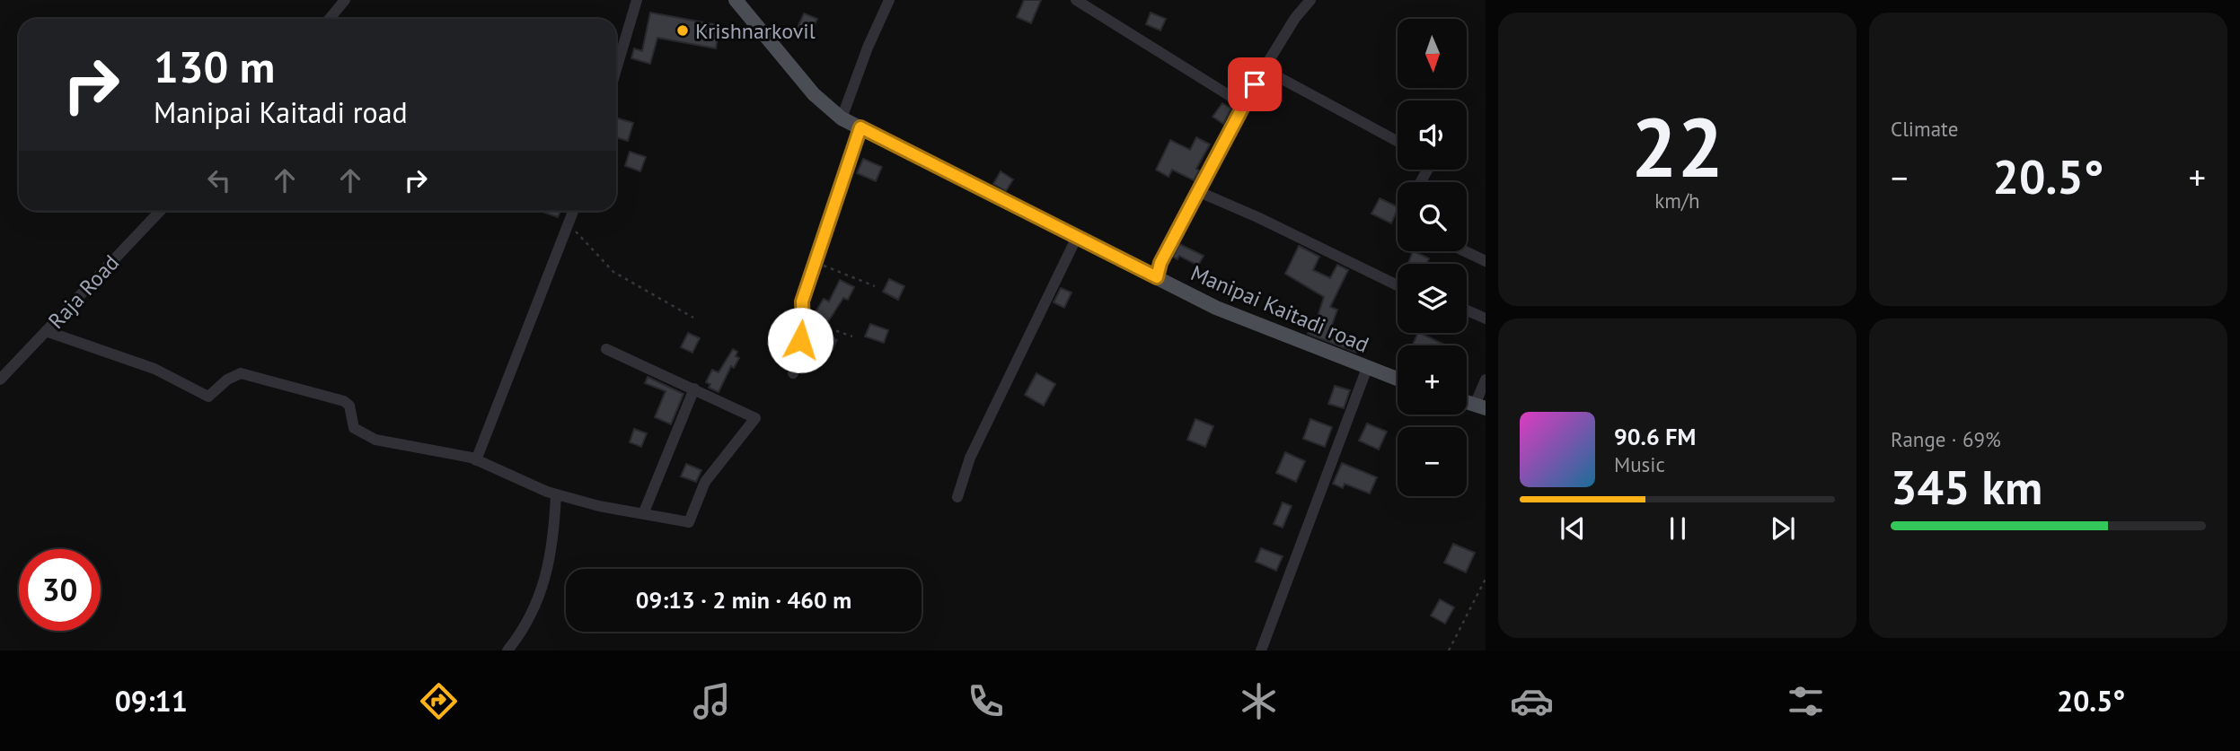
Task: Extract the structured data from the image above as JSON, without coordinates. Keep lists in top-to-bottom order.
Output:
{
  "streets": {
    "main road": ["Manipai Kaitadi road"],
    "street": ["Raja Road"]
  },
  "places": ["Krishnarkovil"],
  "north": "bottom",
  "page": {
    "tile": [
      ["22", "km/h"],
      "Climate",
      ["Range · 69%", "345 km"]
    ],
    "map_buttons": ["+", "−"],
    "turn": ["130 m", "Manipai Kaitadi road"],
    "heat": ["−", "20.5°", "+"],
    "song": ["90.6 FM", "Music"],
    "limit": "30",
    "trip": "09:13 · 2 min · 460 m",
    "tabs": ["09:11", "20.5°"]
  }
}
